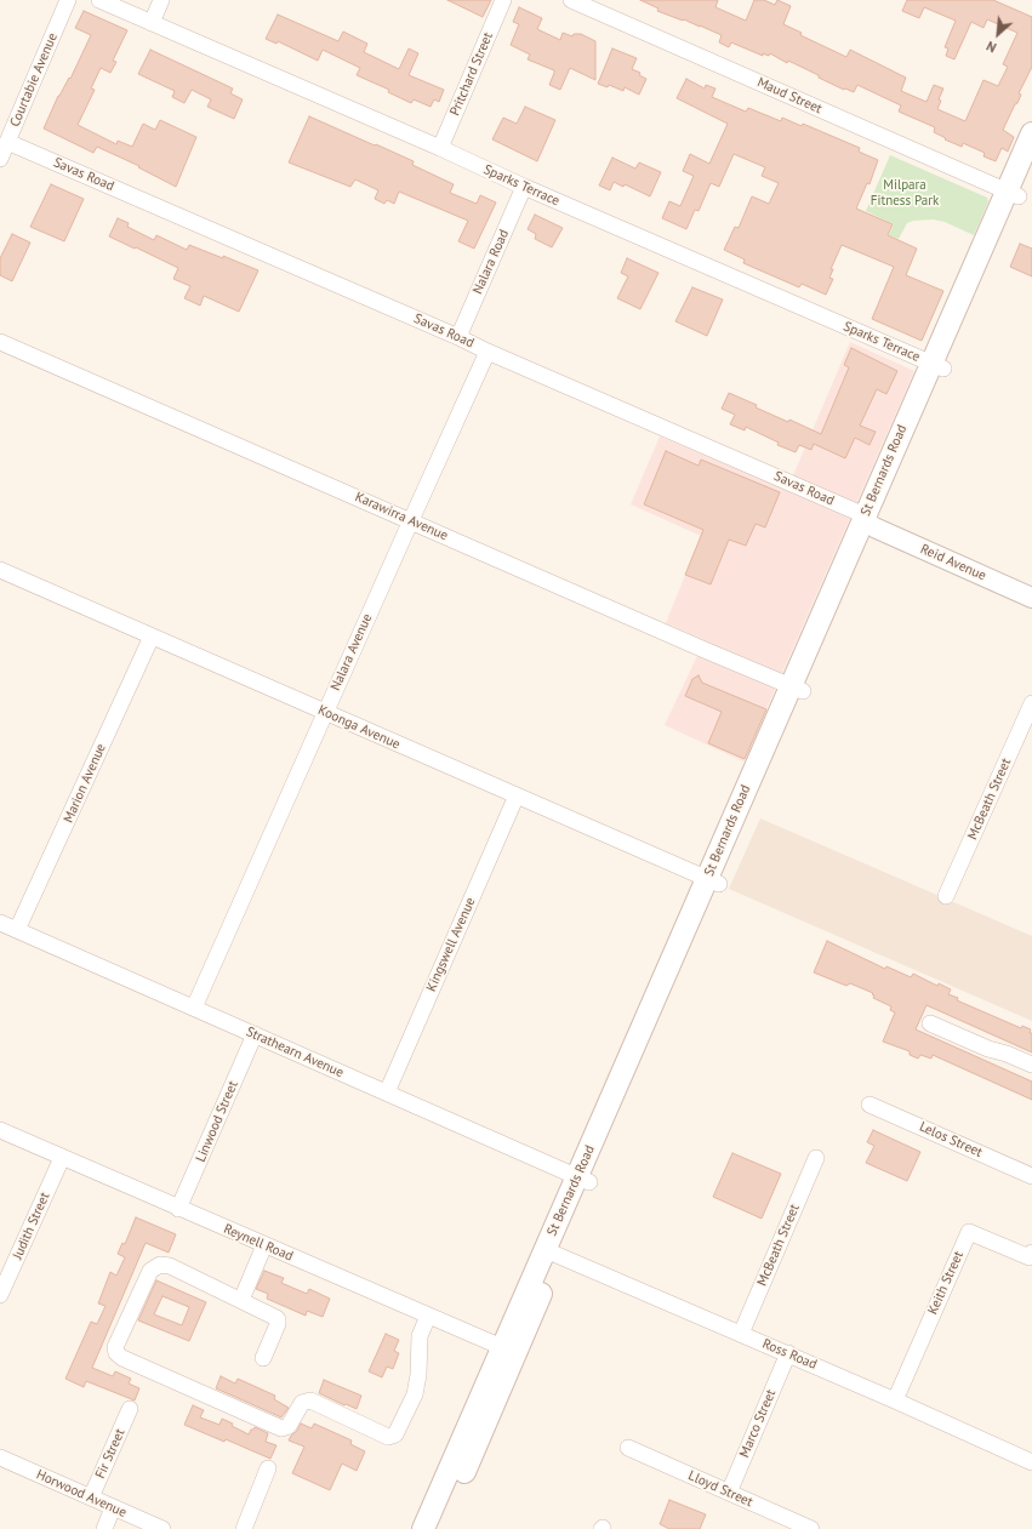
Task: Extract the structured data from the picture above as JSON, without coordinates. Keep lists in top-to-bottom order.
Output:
{
  "streets": {
    "main road": ["St Bernards Road"],
    "street": [
      "Pritchard Street",
      "Courtabie Avenue",
      "Maud Street",
      "Savas Road",
      "Sparks Terrace",
      "Nalara Road",
      "Karawirra Avenue",
      "Reid Avenue",
      "Nalara Avenue",
      "Koonga Avenue",
      "Marion Avenue",
      "McBeath Street",
      "Kingswell Avenue",
      "Strathearn Avenue",
      "Linwood Street",
      "Lelos Street",
      "Judith Street",
      "Reynell Road",
      "Keith Street",
      "Ross Road",
      "Marco Street",
      "Fir Street",
      "Lloyd Street",
      "Horwood Avenue"
    ]
  },
  "crossings": [
    ["Pritchard Street", "Sparks Terrace"],
    ["Courtabie Avenue", "Savas Road"],
    ["Maud Street", "St Bernards Road"],
    ["Savas Road", "Nalara Road"],
    ["Savas Road", "St Bernards Road"],
    ["Savas Road", "Reid Avenue"],
    ["Savas Road", "Nalara Avenue"],
    ["Sparks Terrace", "Nalara Road"],
    ["Sparks Terrace", "St Bernards Road"],
    ["St Bernards Road", "Karawirra Avenue"],
    ["St Bernards Road", "Reid Avenue"],
    ["St Bernards Road", "Koonga Avenue"],
    ["St Bernards Road", "Strathearn Avenue"],
    ["St Bernards Road", "Reynell Road"],
    ["St Bernards Road", "Ross Road"],
    ["Karawirra Avenue", "Nalara Avenue"],
    ["Nalara Avenue", "Koonga Avenue"],
    ["Nalara Avenue", "Strathearn Avenue"],
    ["Koonga Avenue", "Marion Avenue"],
    ["Koonga Avenue", "Kingswell Avenue"],
    ["Marion Avenue", "Strathearn Avenue"],
    ["McBeath Street", "Ross Road"],
    ["Kingswell Avenue", "Strathearn Avenue"],
    ["Strathearn Avenue", "Linwood Street"],
    ["Linwood Street", "Reynell Road"],
    ["Judith Street", "Reynell Road"],
    ["Keith Street", "Ross Road"],
    ["Ross Road", "Marco Street"],
    ["Marco Street", "Lloyd Street"],
    ["Fir Street", "Horwood Avenue"]
  ],
  "parks": ["Milpara Fitness Park"],
  "north": "bottom left"
}
